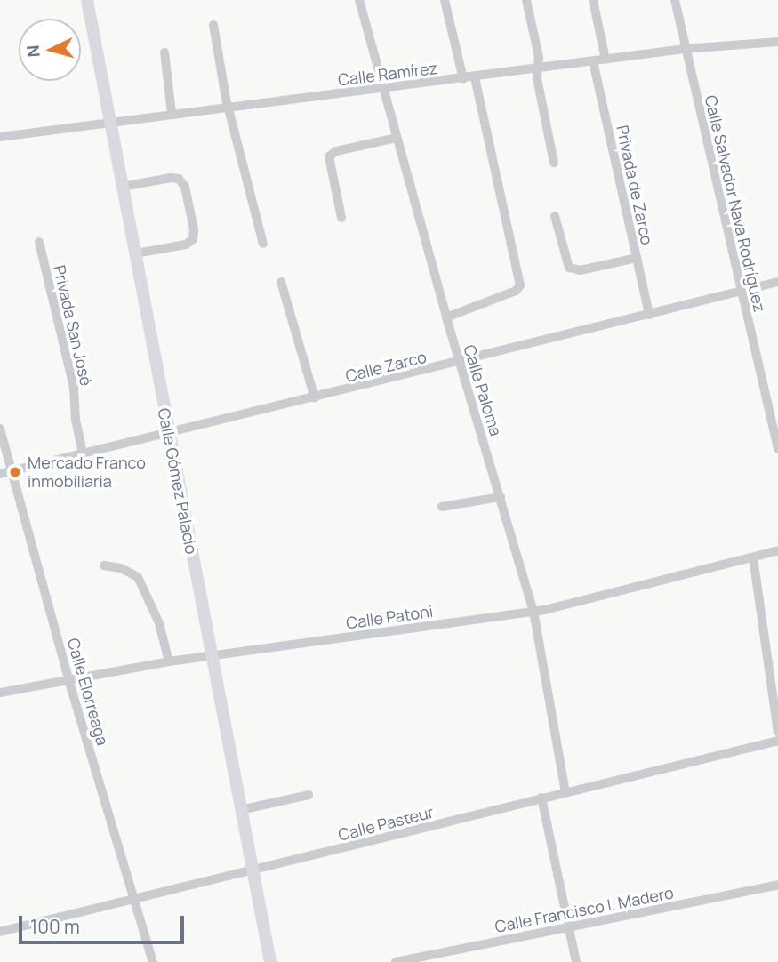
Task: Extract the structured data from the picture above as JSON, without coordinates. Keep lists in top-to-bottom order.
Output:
{
  "streets": {
    "street": [
      "Calle Ramírez",
      "Privada de Zarco",
      "Calle Salvador Nava Rodríguez",
      "Privada San José",
      "Calle Zarco",
      "Calle Paloma",
      "Calle Gómez Palacio",
      "Calle Patoni",
      "Calle Elorreaga",
      "Calle Pasteur",
      "Calle Francisco I. Madero"
    ]
  },
  "crossings": [
    ["Calle Ramírez", "Privada de Zarco"],
    ["Calle Ramírez", "Calle Salvador Nava Rodríguez"],
    ["Calle Ramírez", "Calle Paloma"],
    ["Calle Ramírez", "Calle Gómez Palacio"],
    ["Privada de Zarco", "Calle Zarco"],
    ["Calle Salvador Nava Rodríguez", "Calle Zarco"],
    ["Privada San José", "Calle Zarco"],
    ["Calle Zarco", "Calle Paloma"],
    ["Calle Zarco", "Calle Gómez Palacio"],
    ["Calle Zarco", "Calle Elorreaga"],
    ["Calle Paloma", "Calle Patoni"],
    ["Calle Paloma", "Calle Pasteur"],
    ["Calle Gómez Palacio", "Calle Patoni"],
    ["Calle Gómez Palacio", "Calle Pasteur"],
    ["Calle Patoni", "Calle Elorreaga"],
    ["Calle Elorreaga", "Calle Pasteur"]
  ],
  "places": ["Mercado Franco inmobiliaria"],
  "scale_bar": "100 m",
  "north": "left"
}
